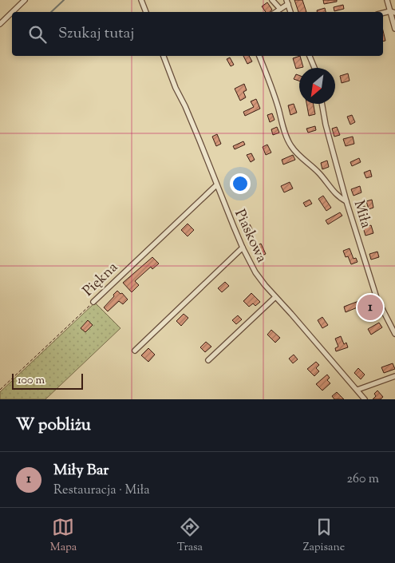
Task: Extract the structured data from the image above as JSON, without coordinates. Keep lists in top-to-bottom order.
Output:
{
  "streets": {
    "street": ["Miła", "Piaskowa", "Piękna"]
  },
  "crossings": [
    ["Piaskowa", "Piękna"]
  ],
  "scale_bar": "100 m",
  "north": "bottom left",
  "page": {
    "search": "Szukaj tutaj",
    "pins": "1",
    "scale": "100 m",
    "heading": "W pobliżu",
    "list": [
      {
        "mark": "1",
        "name": "Miły Bar",
        "note": "Restauracja · Miła",
        "value": "260 m"
      }
    ],
    "nav": ["Mapa", "Trasa", "Zapisane"]
  }
}
